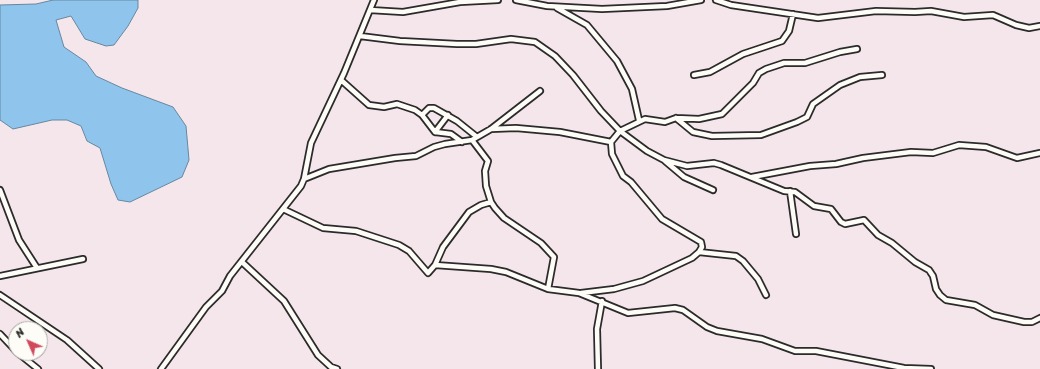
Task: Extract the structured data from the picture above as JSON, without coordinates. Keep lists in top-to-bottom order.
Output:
{
  "north": "top left"
}
